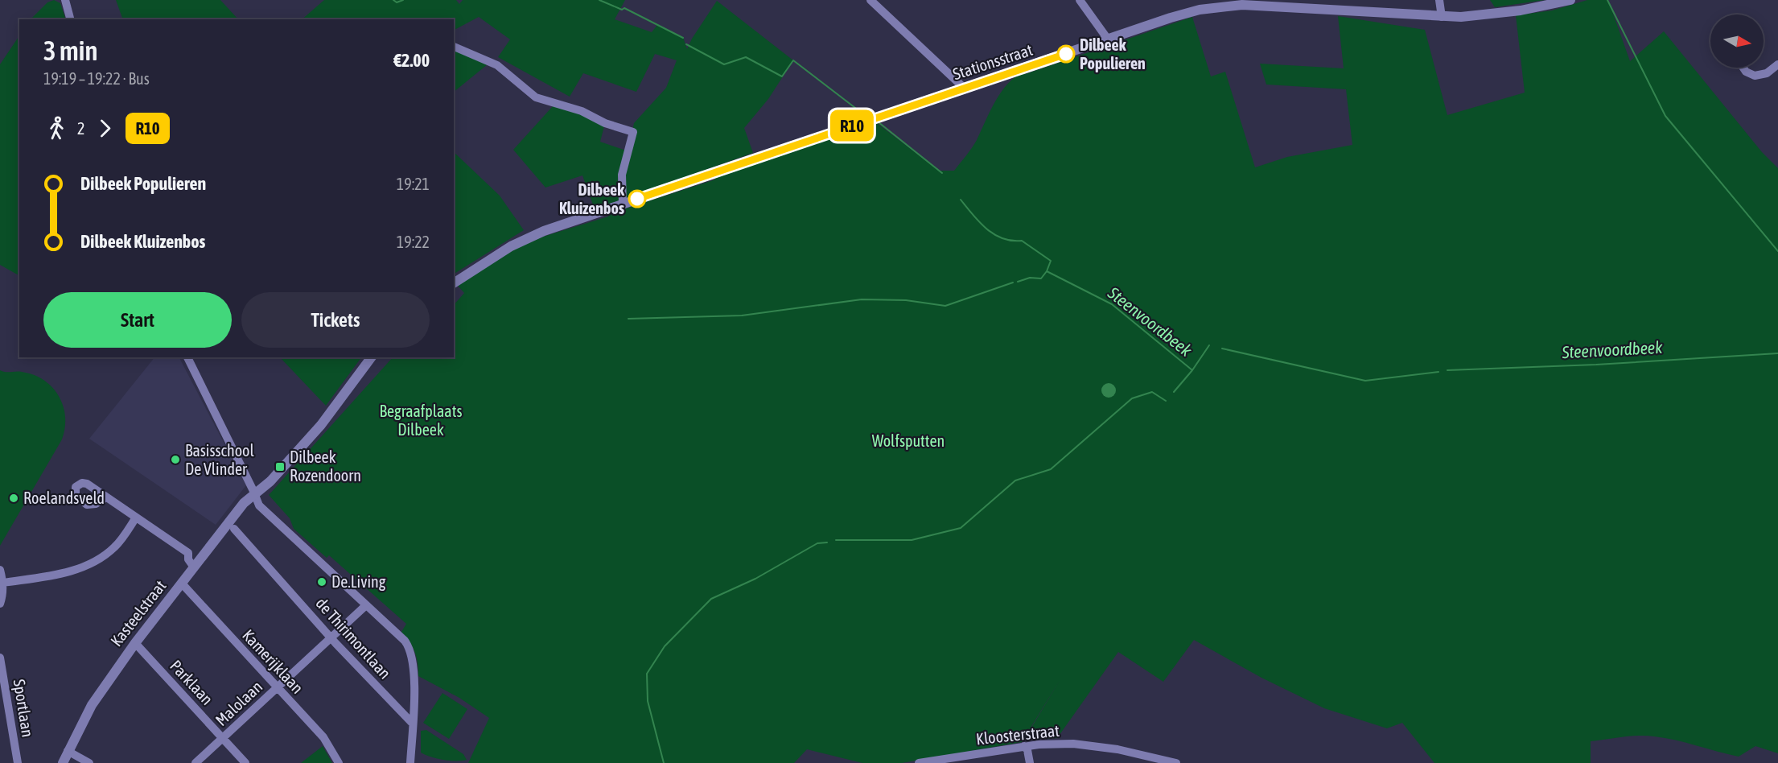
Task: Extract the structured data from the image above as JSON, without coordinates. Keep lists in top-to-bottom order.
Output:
{
  "streets": {
    "street": [
      "Stationsstraat",
      "Kasteelstraat",
      "de Thirimontlaan",
      "Kamerijklaan",
      "Parklaan",
      "Malolaan",
      "Sportlaan",
      "Kloosterstraat"
    ]
  },
  "crossings": [
    ["Kasteelstraat", "Kamerijklaan"],
    ["Kasteelstraat", "Parklaan"],
    ["de Thirimontlaan", "Malolaan"],
    ["Kamerijklaan", "Malolaan"],
    ["Parklaan", "Malolaan"]
  ],
  "water": ["Steenvoordbeek"],
  "parks": ["Begraafplaats Dilbeek", "Wolfsputten"],
  "places": {
    "other": [
      "Dilbeek Populieren",
      "Dilbeek Kluizenbos",
      "Basisschool De Vlinder",
      "Roelandsveld",
      "De.Living"
    ],
    "transit": ["Dilbeek Rozendoorn"]
  },
  "lines": ["bus line R10"],
  "north": "right",
  "page": {
    "on_map": "R10",
    "heading": ["3 min", "19:19 – 19:22 · Bus", "€2.00"],
    "legs": ["2", "R10"],
    "list": [
      {
        "name": "Dilbeek Populieren",
        "value": "19:21"
      },
      {
        "name": "Dilbeek Kluizenbos",
        "value": "19:22"
      }
    ],
    "buttons": ["Start", "Tickets"]
  }
}
